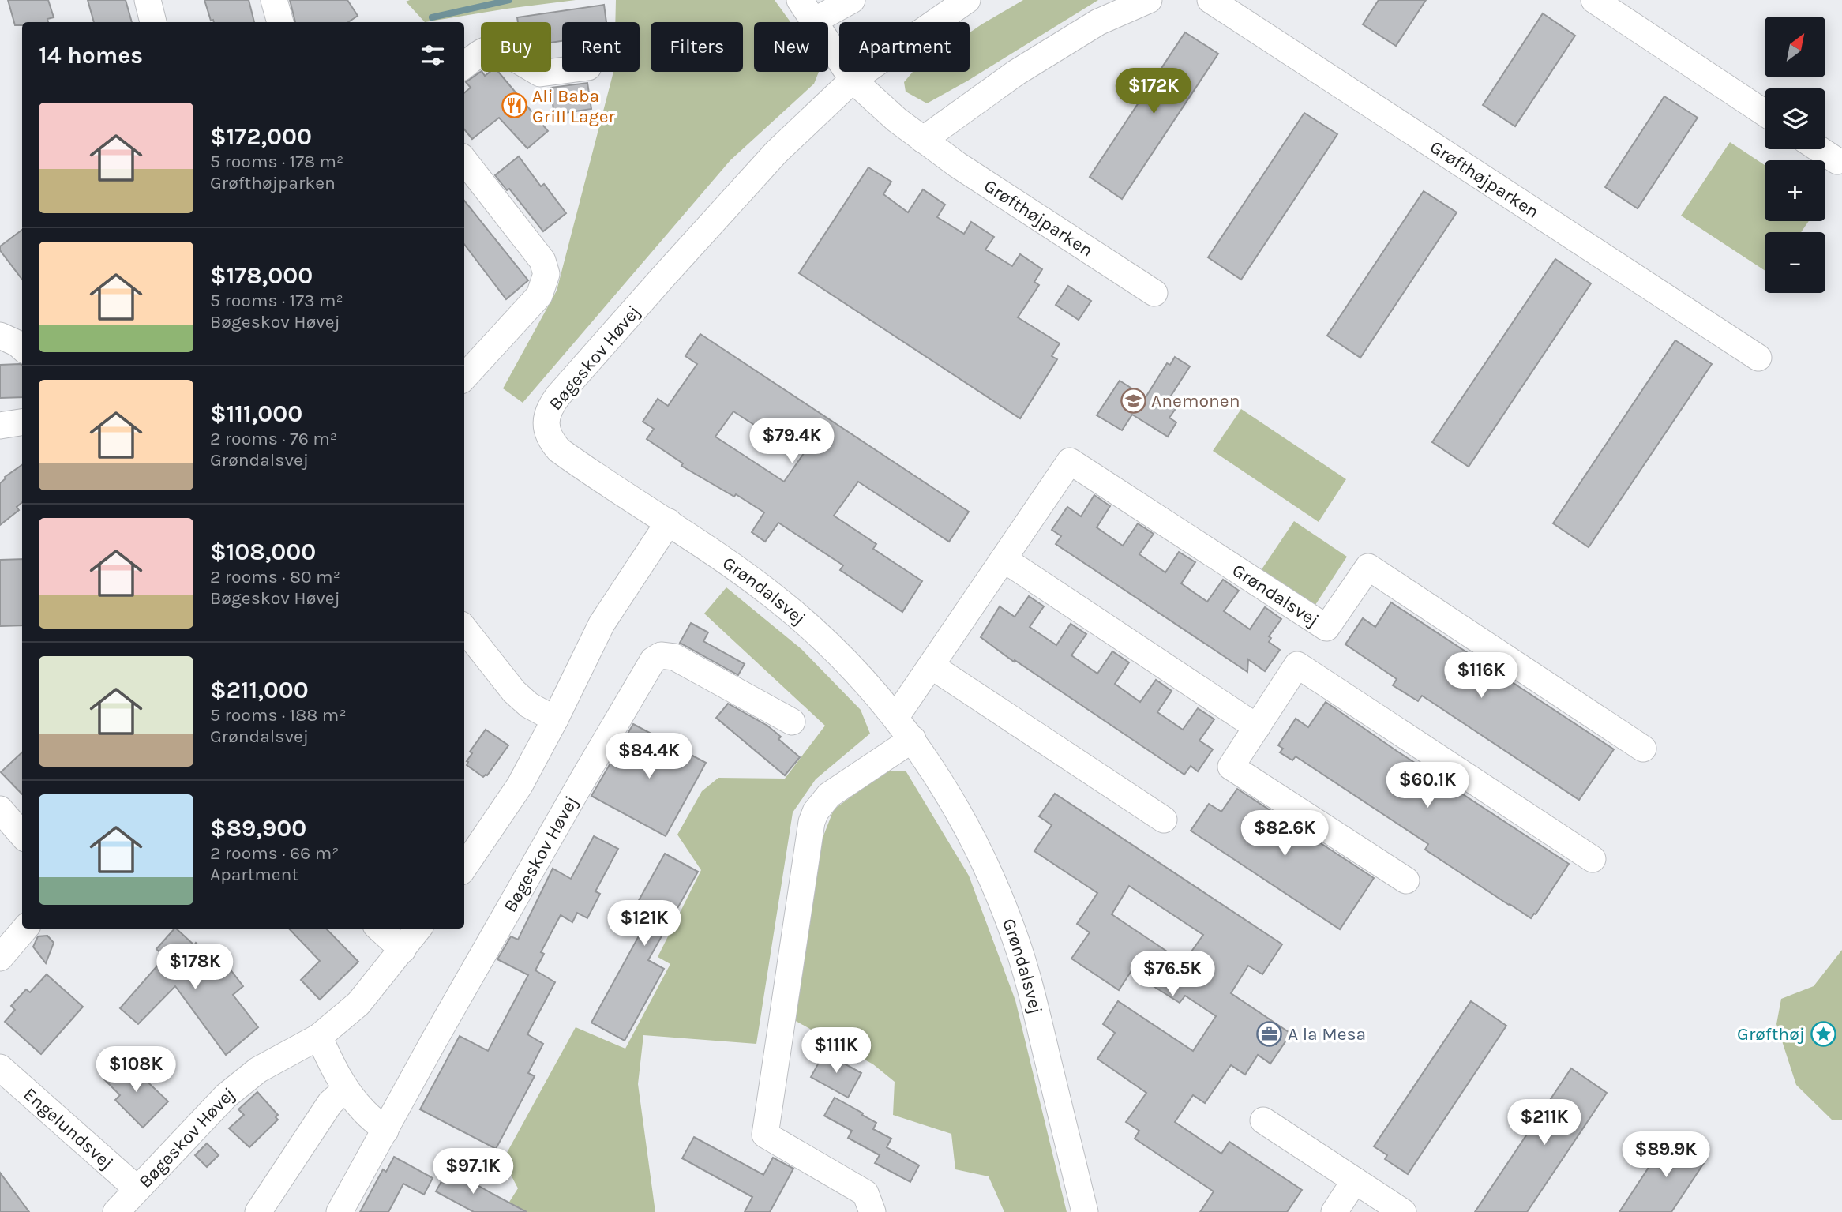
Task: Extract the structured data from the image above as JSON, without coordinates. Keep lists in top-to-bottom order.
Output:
{
  "streets": {
    "street": [
      "Grøfthøjparken",
      "Bøgeskov Høvej",
      "Grøndalsvej",
      "Engelundsvej"
    ]
  },
  "crossings": [
    ["Grøfthøjparken", "Bøgeskov Høvej"],
    ["Bøgeskov Høvej", "Grøndalsvej"],
    ["Bøgeskov Høvej", "Engelundsvej"]
  ],
  "places": {
    "restaurant": ["Ali Baba Grill Lager"],
    "school or university": ["Anemonen"],
    "office": ["A la Mesa"],
    "place": ["Grøfthøj"]
  },
  "north": "top right",
  "page": {
    "map_buttons": ["+", "−"],
    "chip": [
      "Buy",
      "Rent",
      "Filters",
      "New",
      "Apartment"
    ],
    "heading": "14 homes",
    "price": [
      "$172K",
      "$79.4K",
      "$116K",
      "$84.4K",
      "$60.1K",
      "$82.6K",
      "$121K",
      "$178K",
      "$76.5K",
      "$111K",
      "$108K",
      "$211K",
      "$89.9K",
      "$97.1K"
    ],
    "list": [
      {
        "name": "$172,000",
        "note": "5 rooms · 178 m² · Grøfthøjparken"
      },
      {
        "name": "$178,000",
        "note": "5 rooms · 173 m² · Bøgeskov Høvej"
      },
      {
        "name": "$111,000",
        "note": "2 rooms · 76 m² · Grøndalsvej"
      },
      {
        "name": "$108,000",
        "note": "2 rooms · 80 m² · Bøgeskov Høvej"
      },
      {
        "name": "$211,000",
        "note": "5 rooms · 188 m² · Grøndalsvej"
      },
      {
        "name": "$89,900",
        "note": "2 rooms · 66 m² · Apartment"
      }
    ]
  }
}
